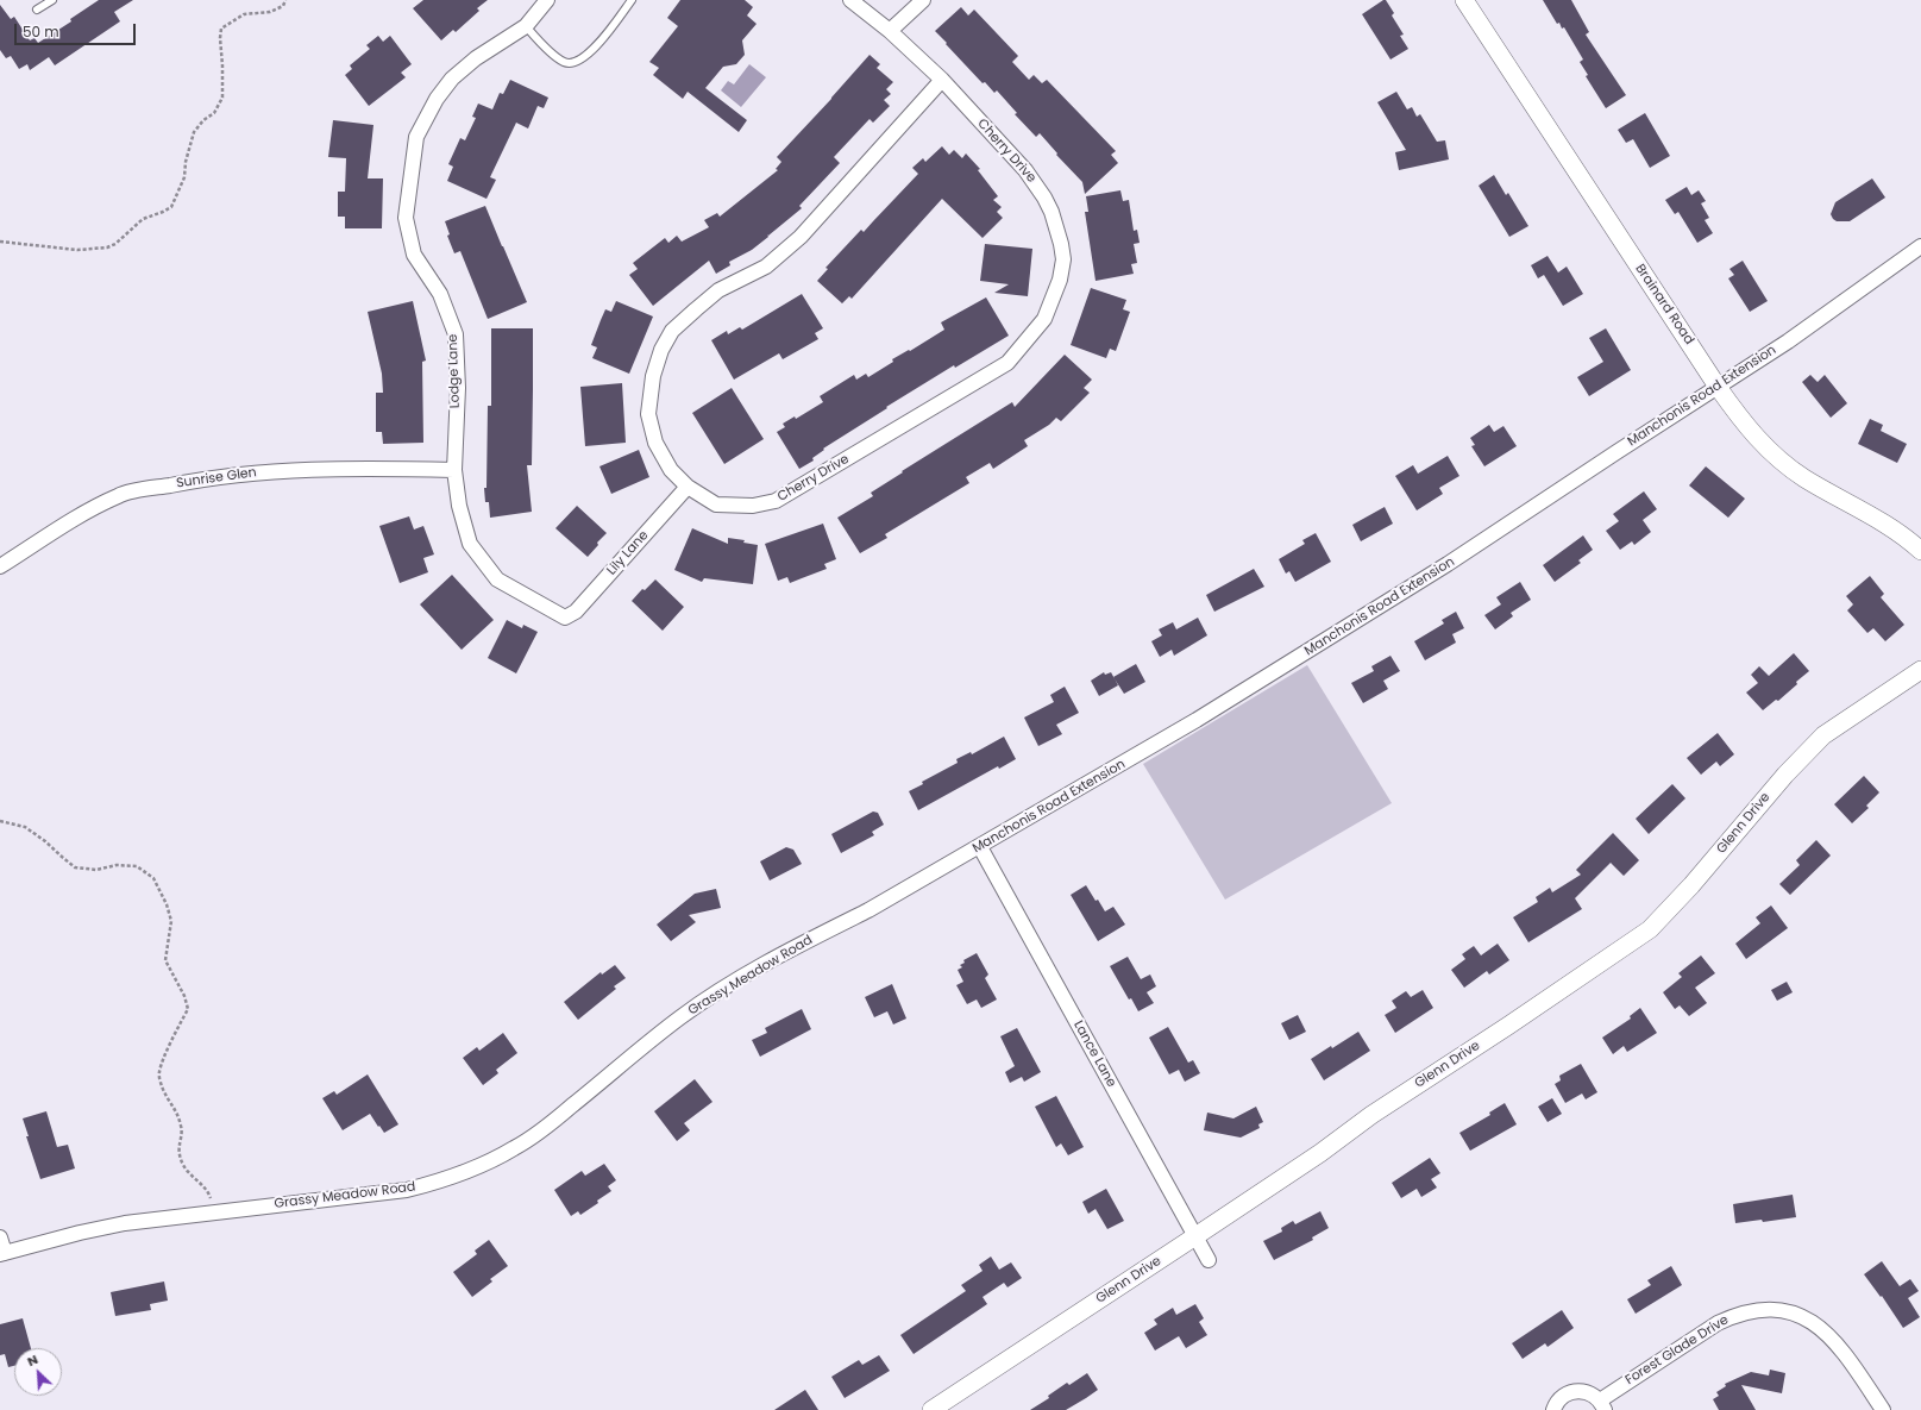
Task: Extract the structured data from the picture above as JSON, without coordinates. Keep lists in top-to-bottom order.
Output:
{
  "streets": {
    "street": [
      "Cherry Drive",
      "Brainard Road",
      "Lodge Lane",
      "Manchonis Road Extension",
      "Sunrise Glen",
      "Lily Lane",
      "Glenn Drive",
      "Grassy Meadow Road",
      "Lance Lane",
      "Forest Glade Drive"
    ]
  },
  "crossings": [
    ["Cherry Drive", "Lily Lane"],
    ["Brainard Road", "Manchonis Road Extension"],
    ["Lodge Lane", "Sunrise Glen"],
    ["Lodge Lane", "Lily Lane"],
    ["Manchonis Road Extension", "Grassy Meadow Road"],
    ["Manchonis Road Extension", "Lance Lane"],
    ["Glenn Drive", "Lance Lane"]
  ],
  "scale_bar": "50 m",
  "north": "top left"
}
